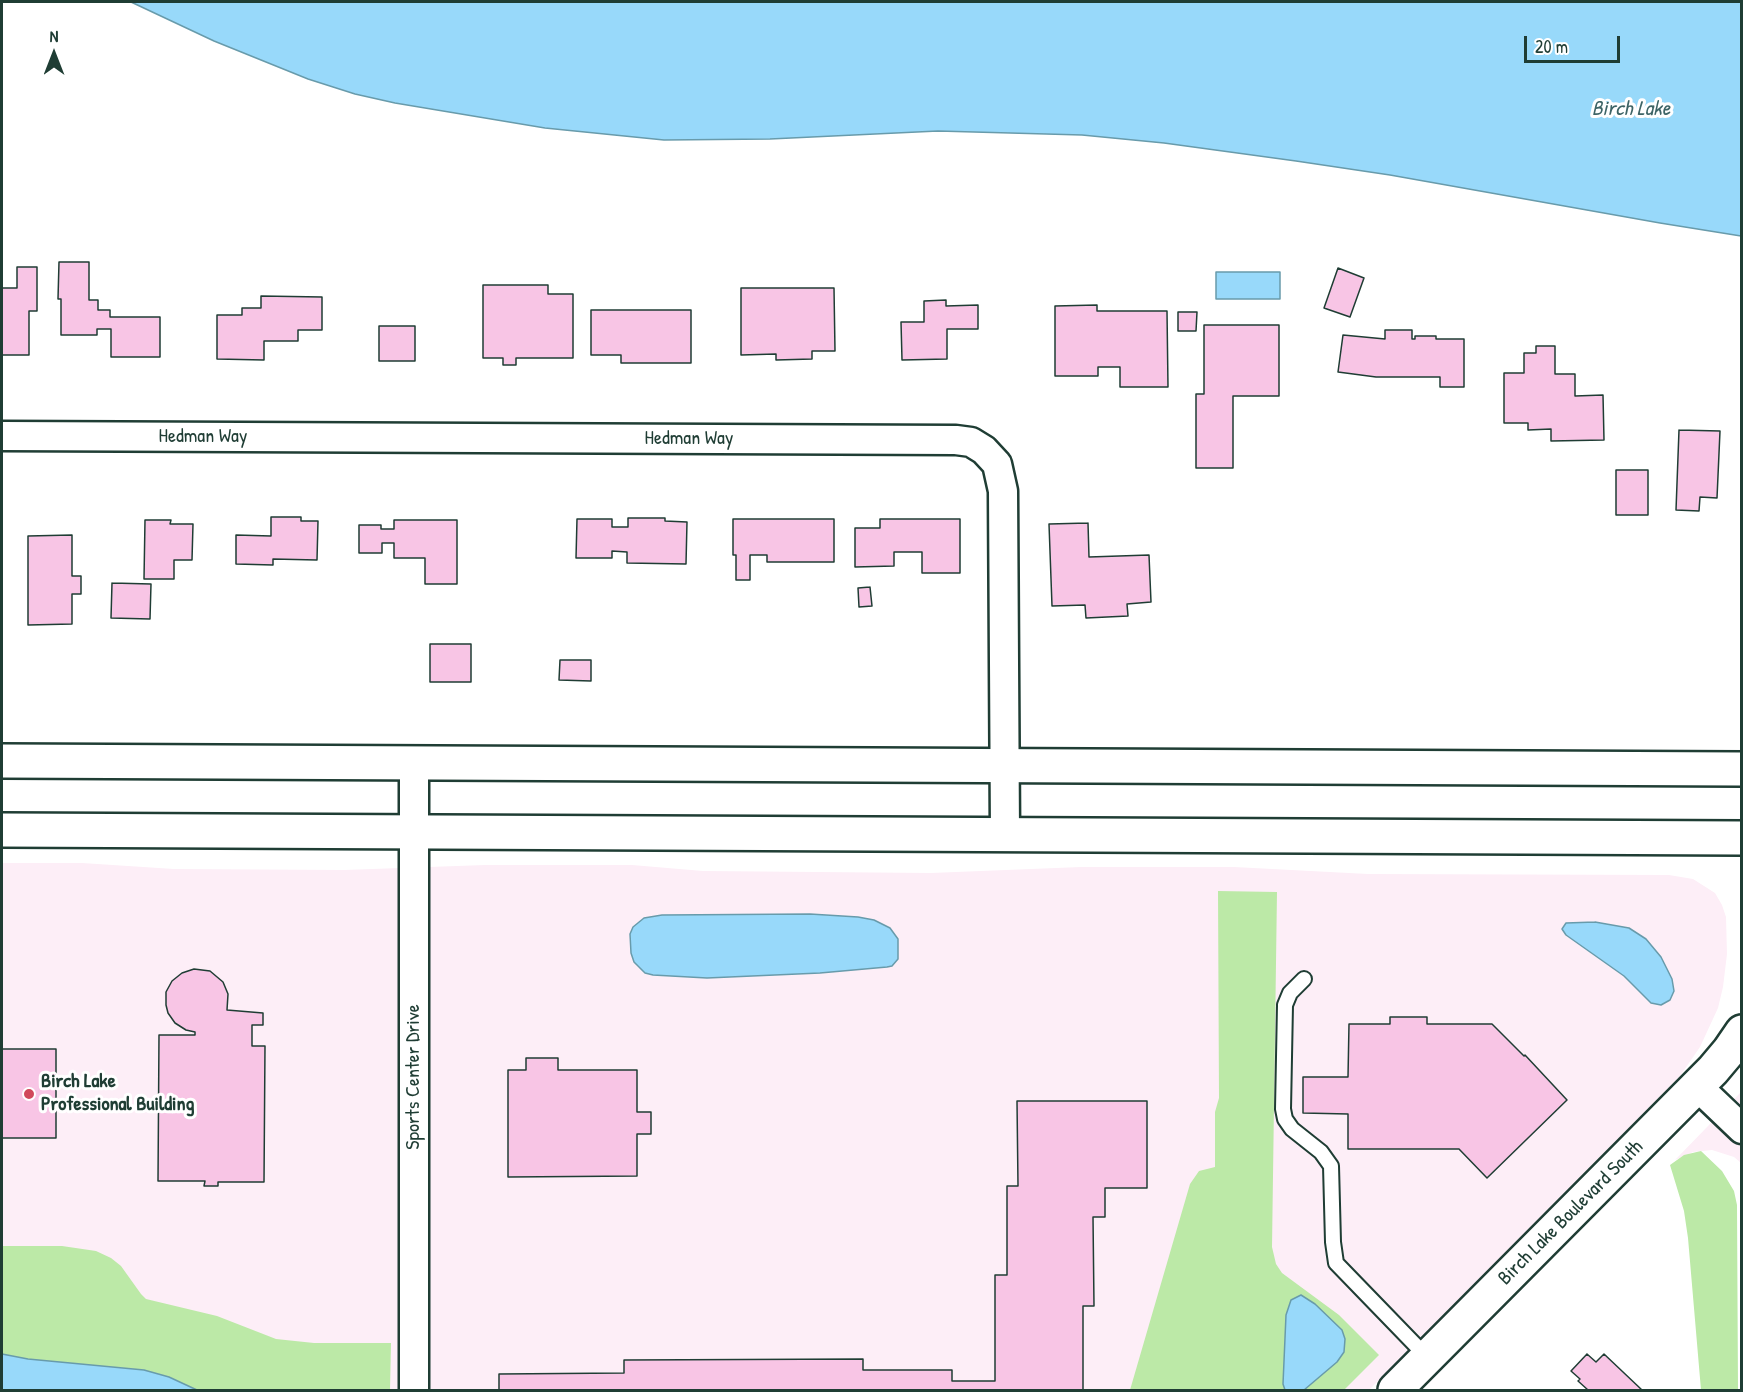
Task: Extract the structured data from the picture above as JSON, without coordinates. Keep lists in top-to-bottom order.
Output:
{
  "streets": {
    "main road": ["Birch Lake Boulevard South"],
    "street": ["Hedman Way", "Sports Center Drive"]
  },
  "water": ["Birch Lake"],
  "places": ["Birch Lake Professional Building"],
  "scale_bar": "20 m",
  "north": "top"
}
